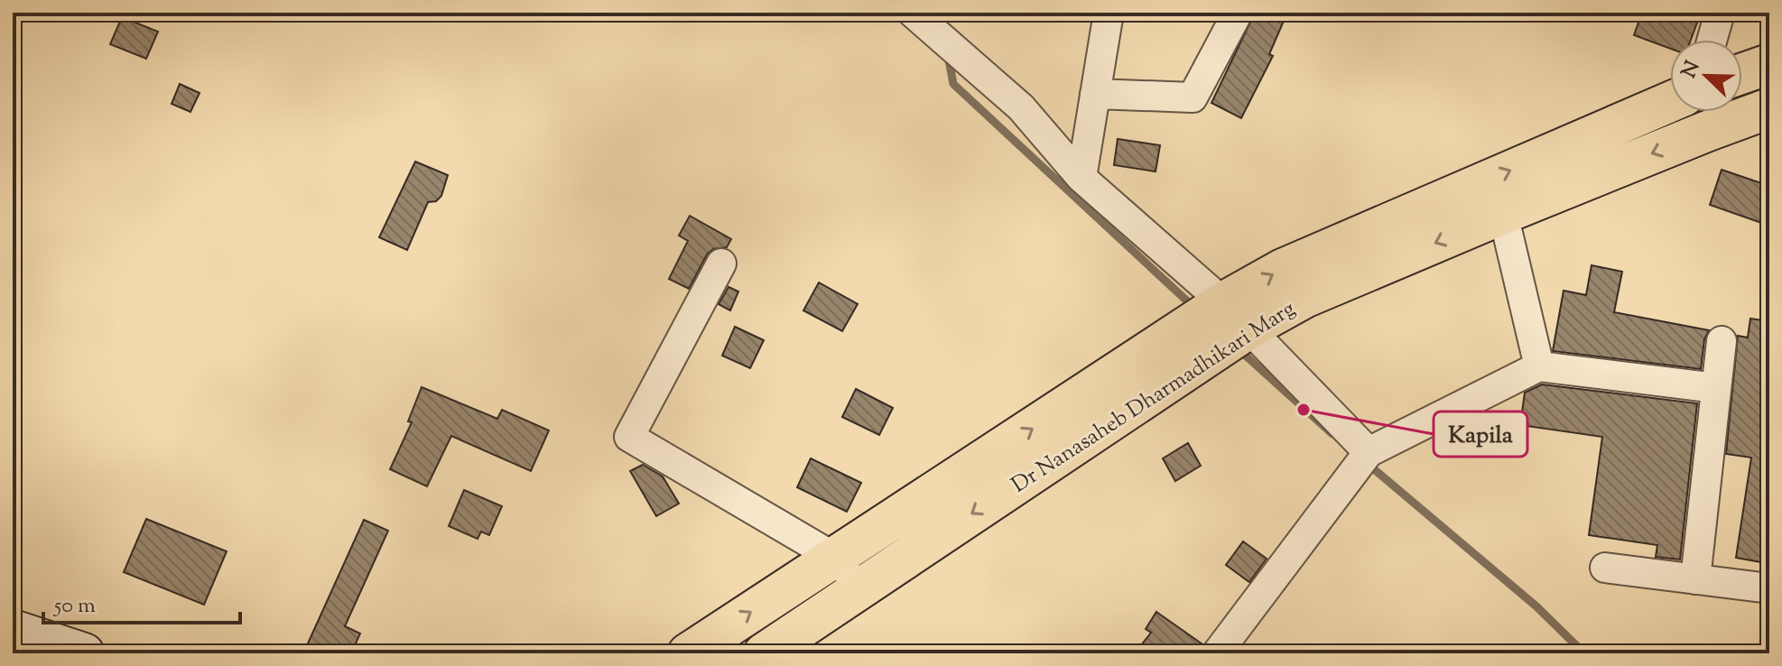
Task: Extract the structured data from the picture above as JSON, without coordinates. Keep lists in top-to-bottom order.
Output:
{
  "streets": {
    "main road": ["Dr Nanasaheb Dharmadhikari Marg"]
  },
  "places": ["Kapila"],
  "scale_bar": "50 m",
  "north": "top left"
}
